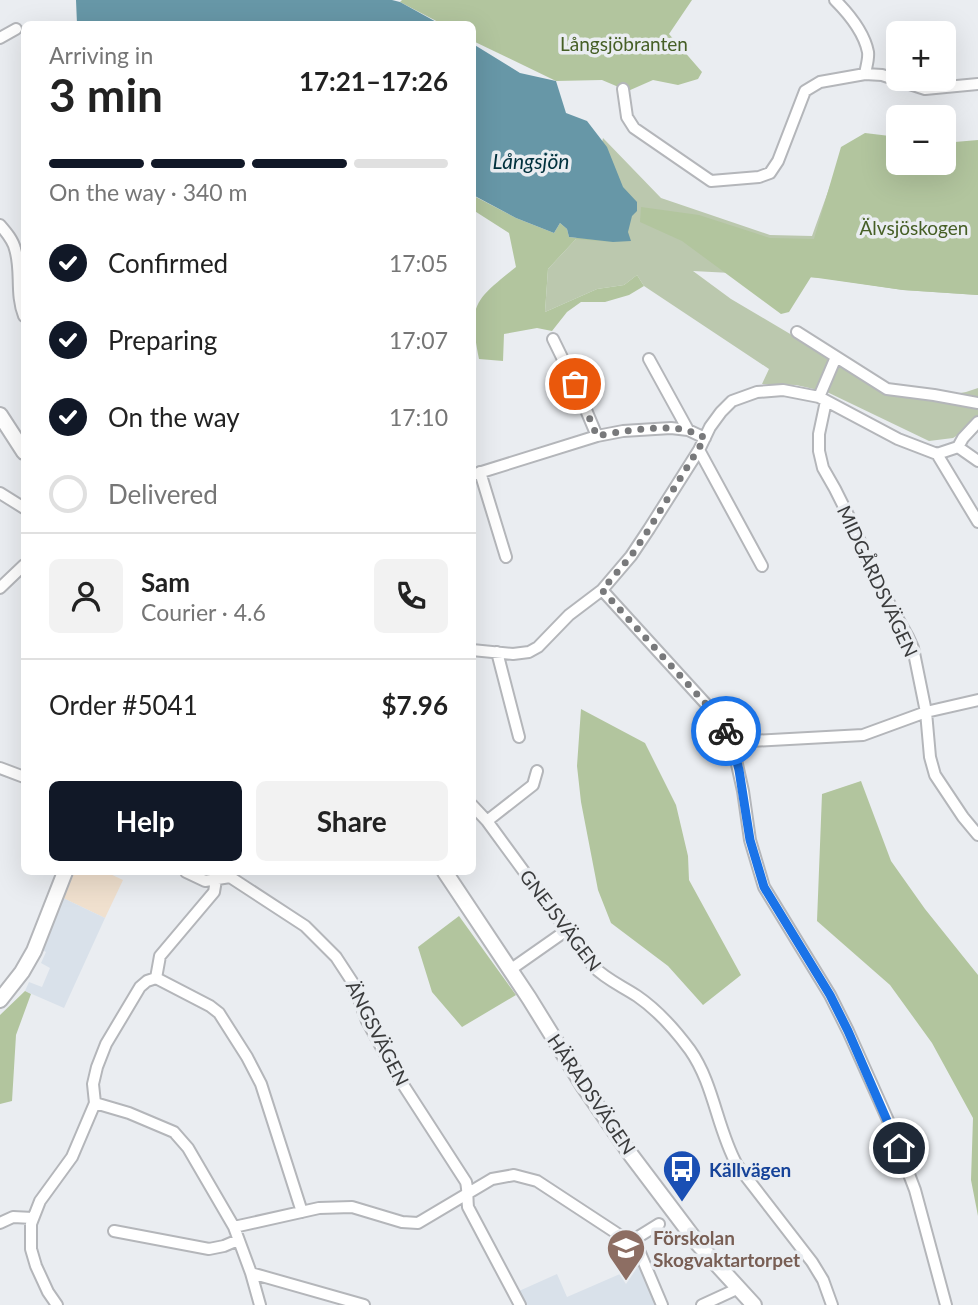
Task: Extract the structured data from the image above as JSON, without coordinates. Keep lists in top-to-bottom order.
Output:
{
  "streets": {
    "street": [
      "MIDGÅRDSVÄGEN",
      "GNEJSVÄGEN",
      "ÄNGSVÄGEN",
      "HÄRADSVÄGEN"
    ]
  },
  "water": ["Långsjön"],
  "parks": ["Långsjöbranten", "Älvsjöskogen"],
  "places": {
    "bus stop": ["Källvägen"],
    "school or university": ["Förskolan Skogvaktartorpet"]
  },
  "page": {
    "map_buttons": ["+", "−"],
    "heading": ["3 min", "Arriving in", "17:21–17:26"],
    "panel": [
      "Sam",
      "Courier · 4.6",
      "Order #5041",
      "$7.96"
    ],
    "bar": "On the way · 340 m",
    "list": [
      ["Confirmed", "17:05"],
      ["Preparing", "17:07"],
      ["On the way", "17:10"],
      "Delivered"
    ],
    "buttons": ["Help", "Share"]
  }
}
